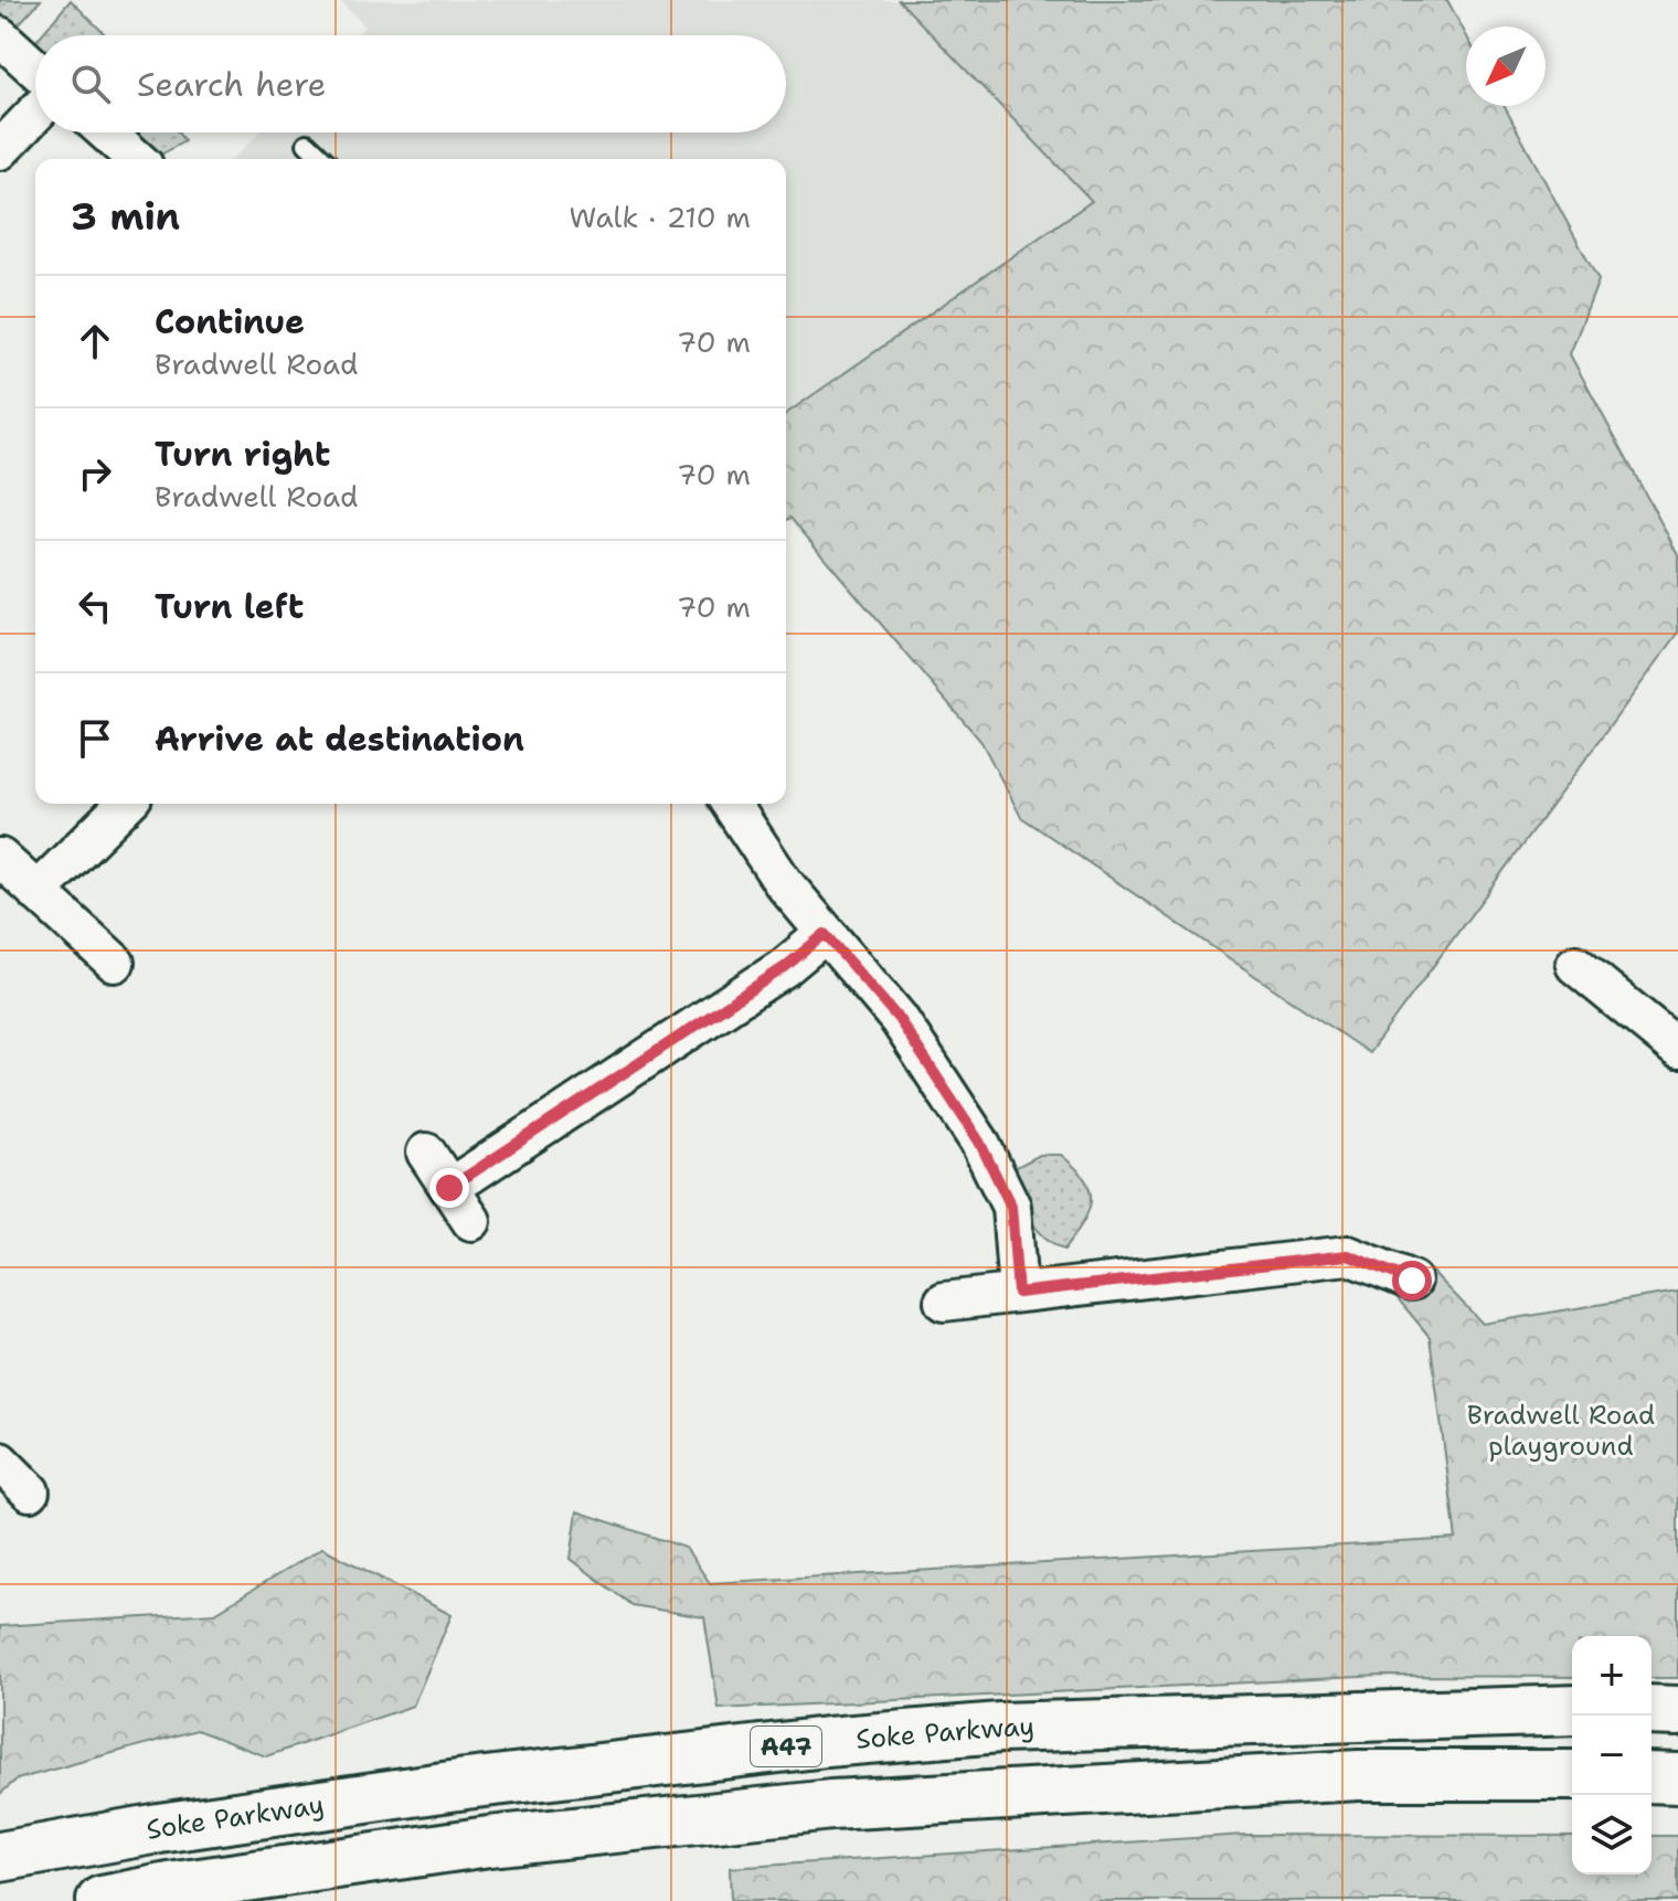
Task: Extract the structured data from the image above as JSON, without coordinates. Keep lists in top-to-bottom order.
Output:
{
  "streets": {
    "highway": ["Soke Parkway", "A47"]
  },
  "parks": ["Bradwell Road playground"],
  "north": "bottom left",
  "page": {
    "search": "Search here",
    "heading": ["3 min", "Walk · 210 m"],
    "list": [
      ["Continue", "Bradwell Road", "70 m"],
      ["Turn right", "Bradwell Road", "70 m"],
      ["Turn left", "70 m"],
      "Arrive at destination"
    ],
    "map_buttons": ["+", "−"]
  }
}
